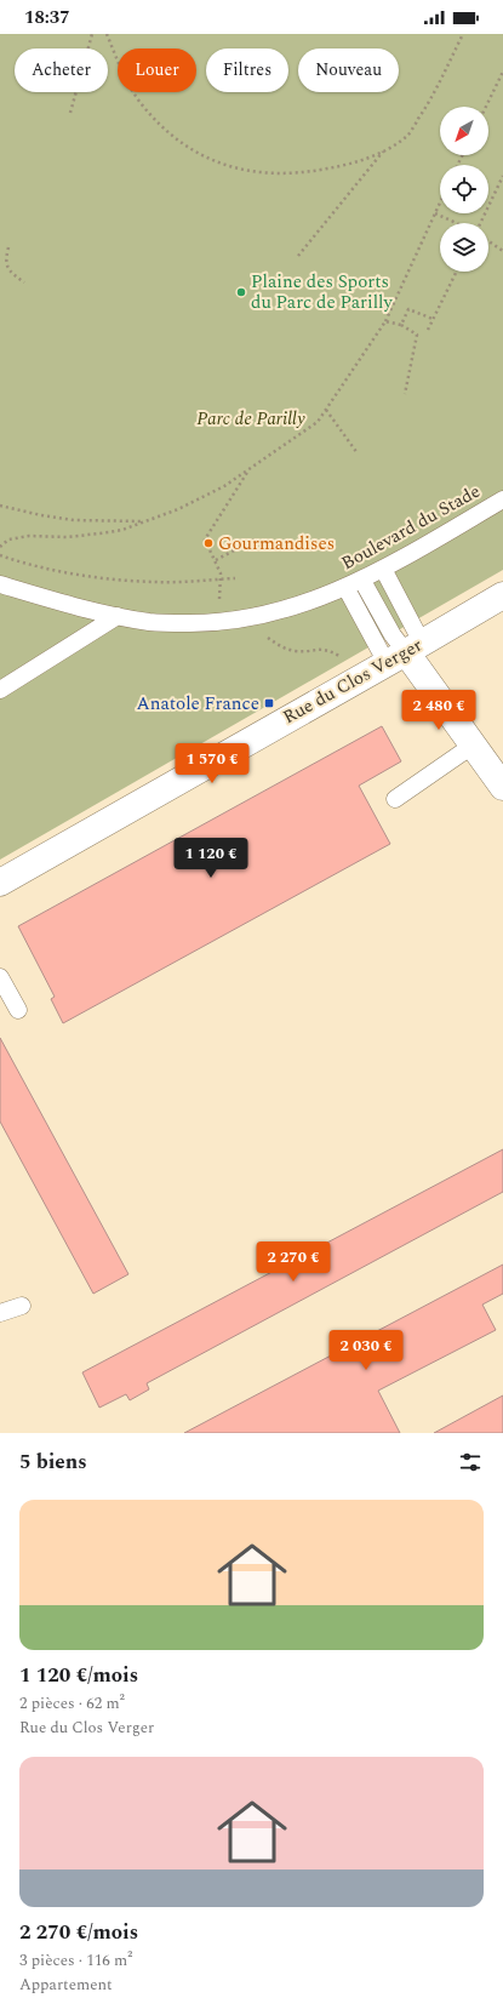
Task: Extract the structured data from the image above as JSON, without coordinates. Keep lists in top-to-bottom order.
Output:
{
  "streets": {
    "street": ["Rue du Clos Verger"],
    "lane": ["Boulevard du Stade"]
  },
  "parks": ["Parc de Parilly"],
  "places": {
    "other": ["Plaine des Sports du Parc de Parilly", "Gourmandises"],
    "transit": ["Anatole France"]
  },
  "north": "bottom left",
  "page": {
    "status": "18:37",
    "chip": [
      "Acheter",
      "Louer",
      "Filtres",
      "Nouveau"
    ],
    "price": [
      "2 480 €",
      "1 570 €",
      "1 120 €",
      "2 270 €",
      "2 030 €"
    ],
    "heading": "5 biens",
    "list": [
      {
        "name": "1 120 €/mois",
        "note": "2 pièces · 62 m² · Rue du Clos Verger"
      },
      {
        "name": "2 270 €/mois",
        "note": "3 pièces · 116 m² · Appartement"
      }
    ]
  }
}
